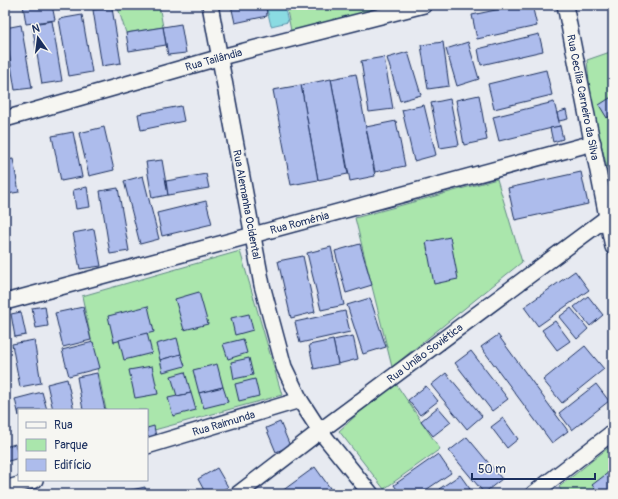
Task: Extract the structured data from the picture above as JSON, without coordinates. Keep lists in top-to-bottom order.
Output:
{
  "streets": {
    "street": [
      "Rua Tailândia",
      "Rua Cecília Carneiro da Silva",
      "Rua Alemanha Ocidental",
      "Rua Romênia",
      "Rua União Soviética",
      "Rua Raimunda"
    ]
  },
  "crossings": [
    ["Rua Tailândia", "Rua Alemanha Ocidental"],
    ["Rua Cecília Carneiro da Silva", "Rua Romênia"],
    ["Rua Cecília Carneiro da Silva", "Rua União Soviética"],
    ["Rua Alemanha Ocidental", "Rua Romênia"],
    ["Rua Alemanha Ocidental", "Rua União Soviética"],
    ["Rua Alemanha Ocidental", "Rua Raimunda"]
  ],
  "legend": ["Rua", "Parque", "Edifício"],
  "scale_bar": "50 m",
  "north": "top"
}
